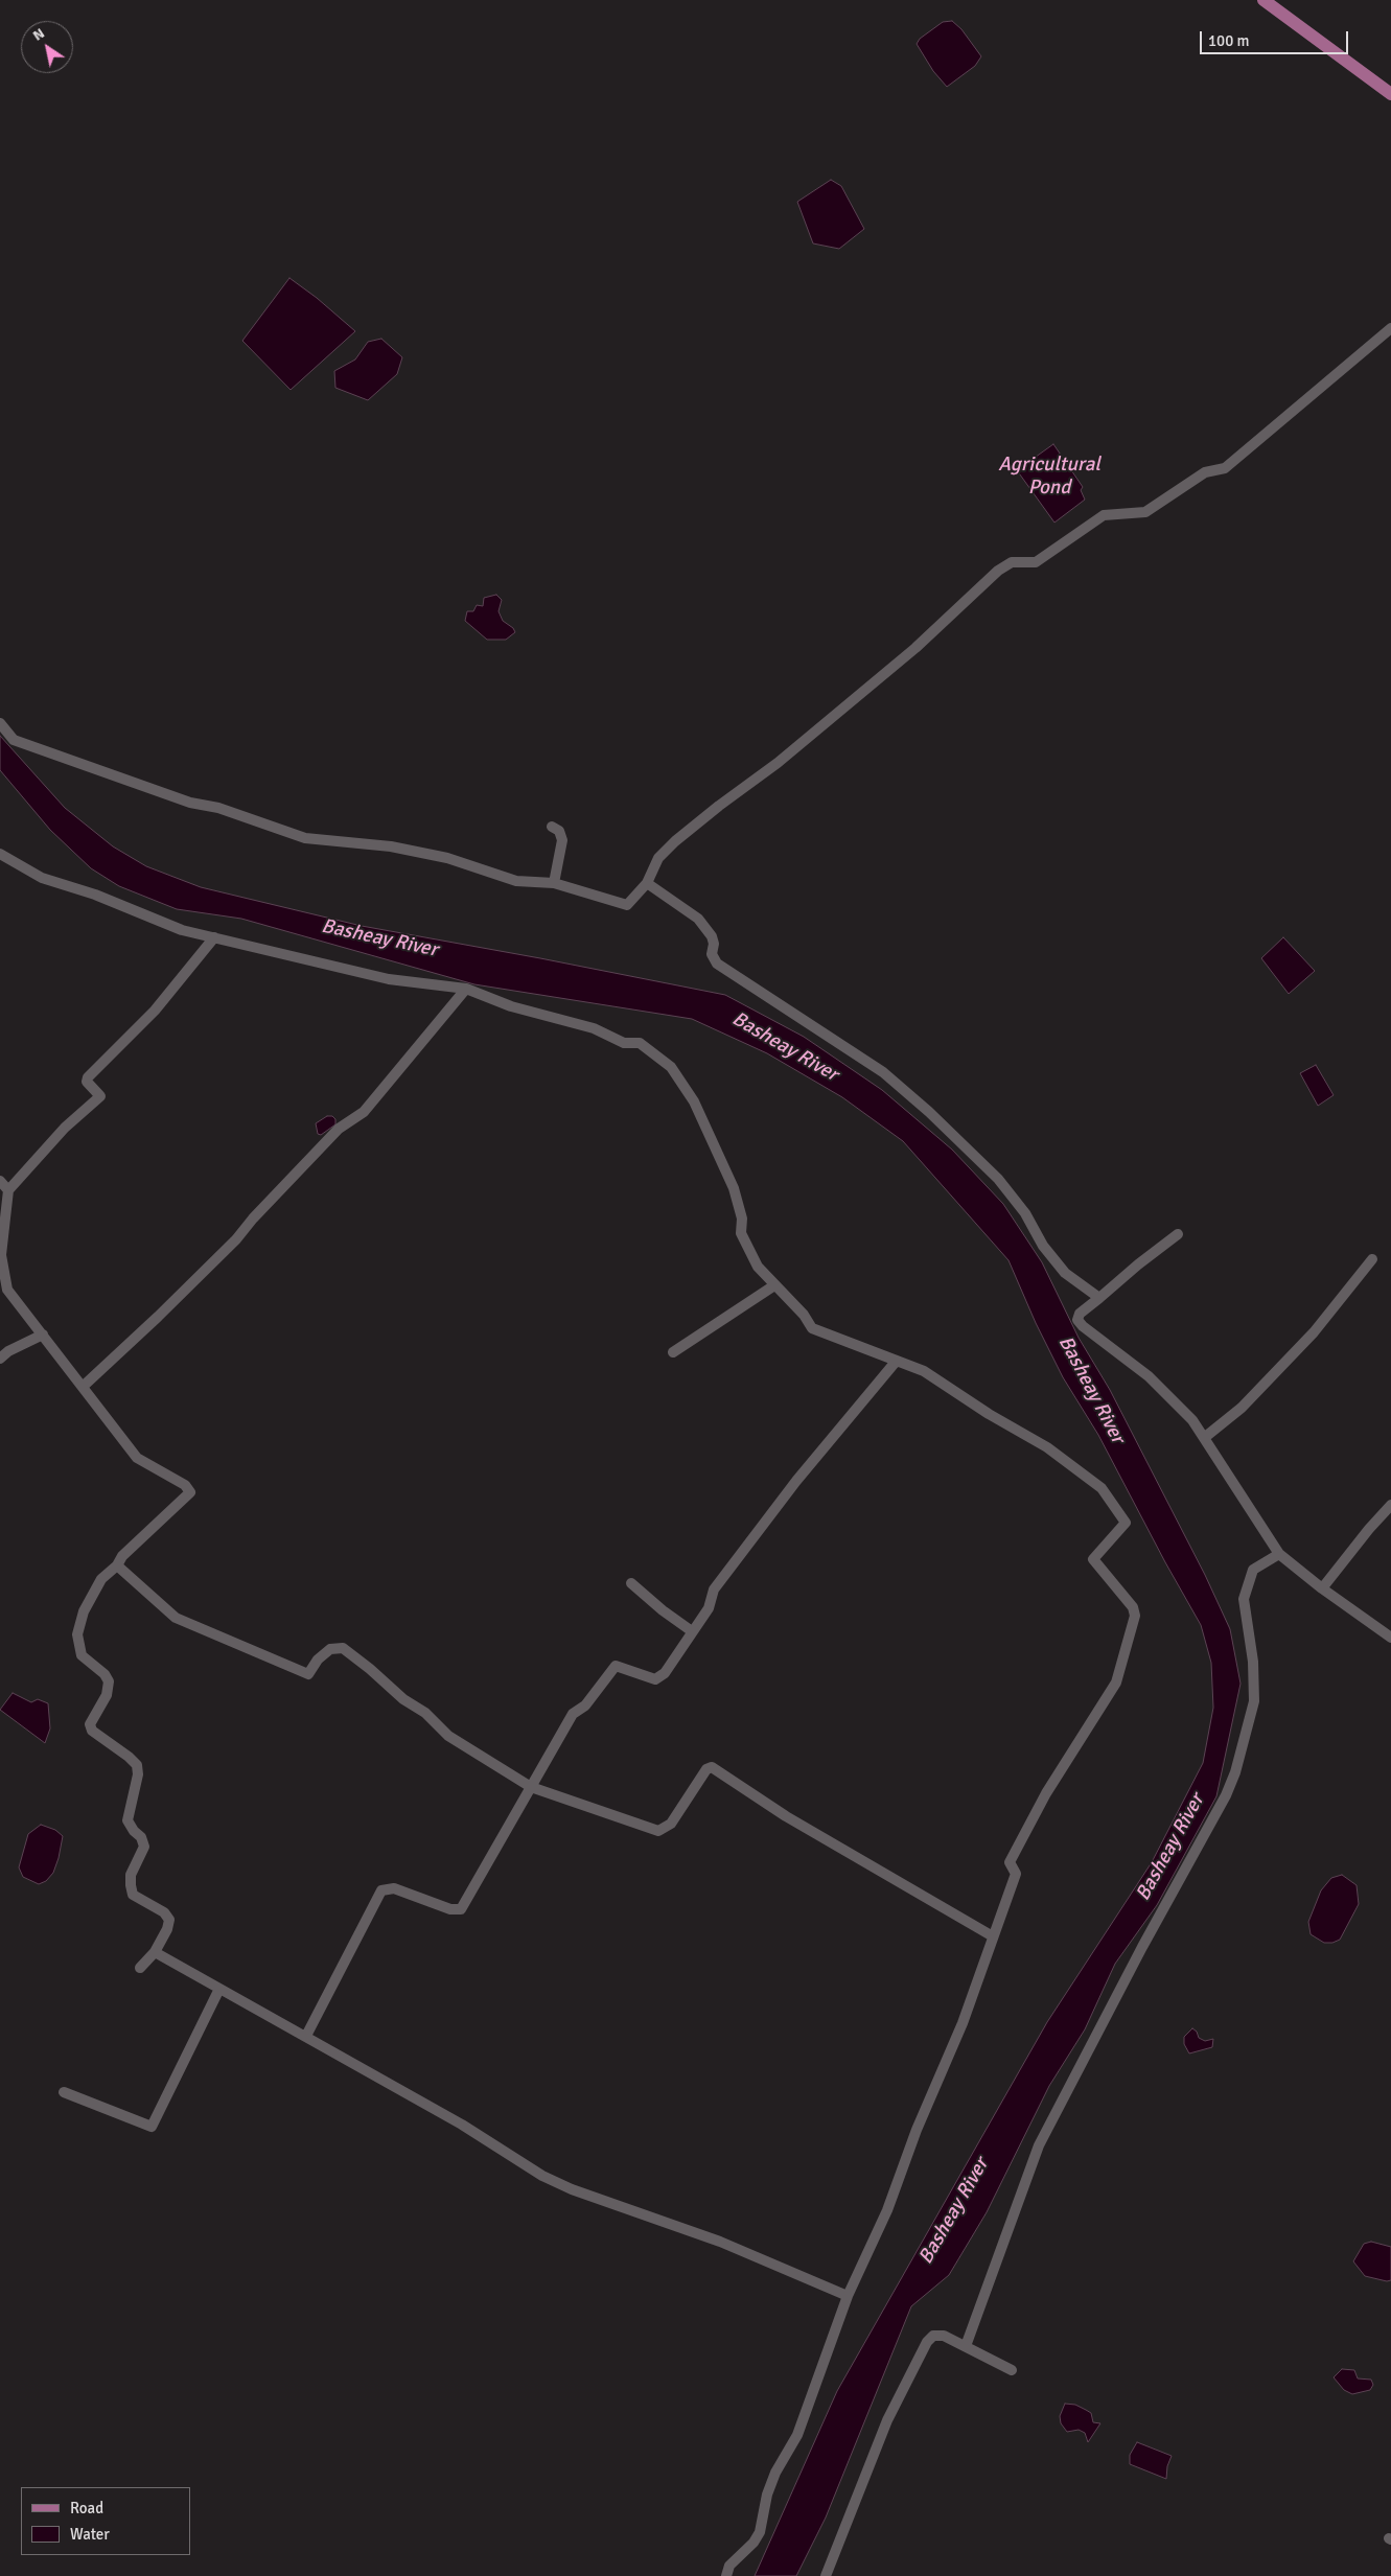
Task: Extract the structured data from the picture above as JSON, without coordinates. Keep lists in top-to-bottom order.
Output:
{
  "water": ["Agricultural Pond", "Basheay River"],
  "legend": ["Road", "Water"],
  "scale_bar": "100 m",
  "north": "top left"
}
